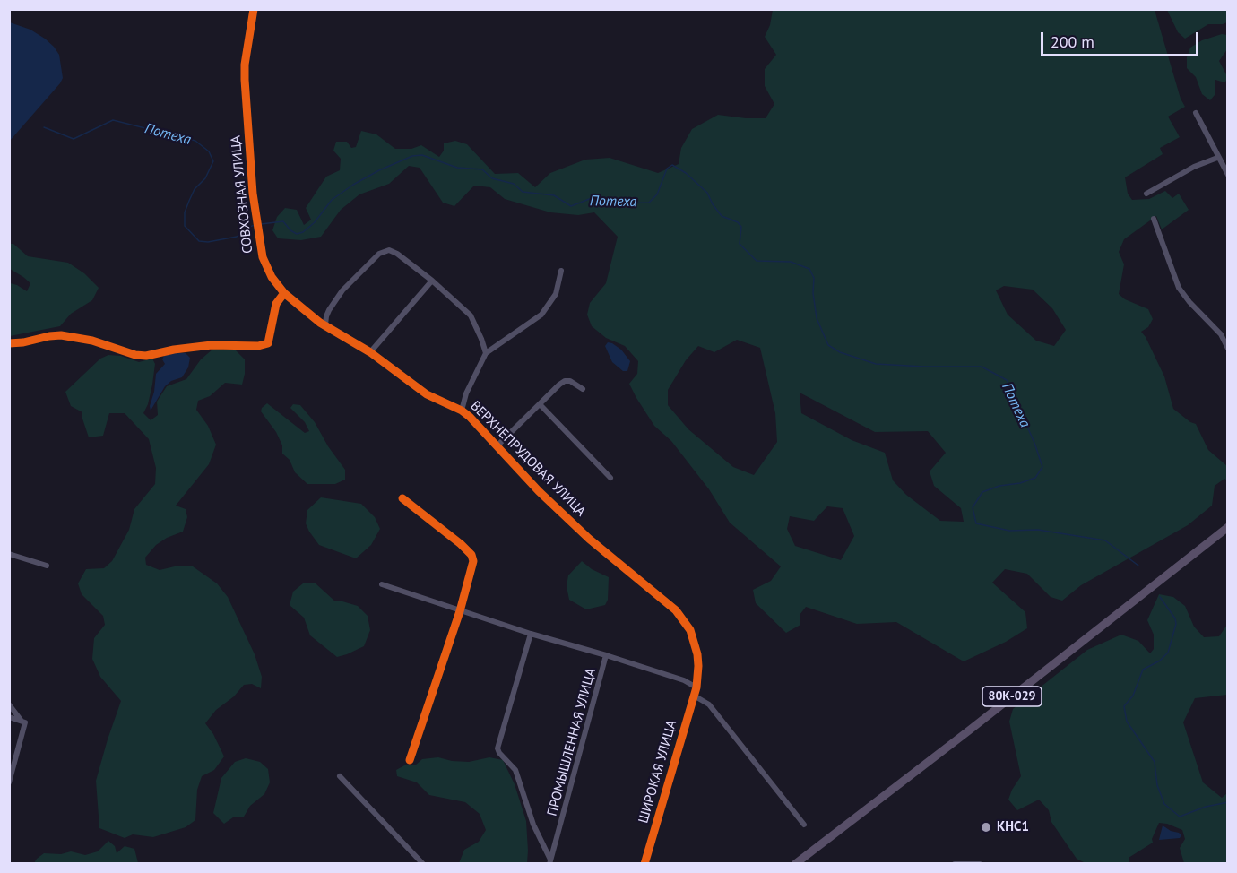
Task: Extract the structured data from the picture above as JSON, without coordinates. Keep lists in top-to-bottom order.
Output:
{
  "streets": {
    "main road": ["80К-029"],
    "street": [
      "СОВХОЗНАЯ УЛИЦА",
      "ВЕРХНЕПРУДОВАЯ УЛИЦА",
      "ПРОМЫШЛЕННАЯ УЛИЦА",
      "ШИРОКАЯ УЛИЦА"
    ]
  },
  "crossings": [
    ["СОВХОЗНАЯ УЛИЦА", "ВЕРХНЕПРУДОВАЯ УЛИЦА"],
    ["ВЕРХНЕПРУДОВАЯ УЛИЦА", "ПРОМЫШЛЕННАЯ УЛИЦА"],
    ["ВЕРХНЕПРУДОВАЯ УЛИЦА", "ШИРОКАЯ УЛИЦА"],
    ["ПРОМЫШЛЕННАЯ УЛИЦА", "ШИРОКАЯ УЛИЦА"]
  ],
  "water": ["Потеха"],
  "places": ["КНС1"],
  "scale_bar": "200 m"
}
